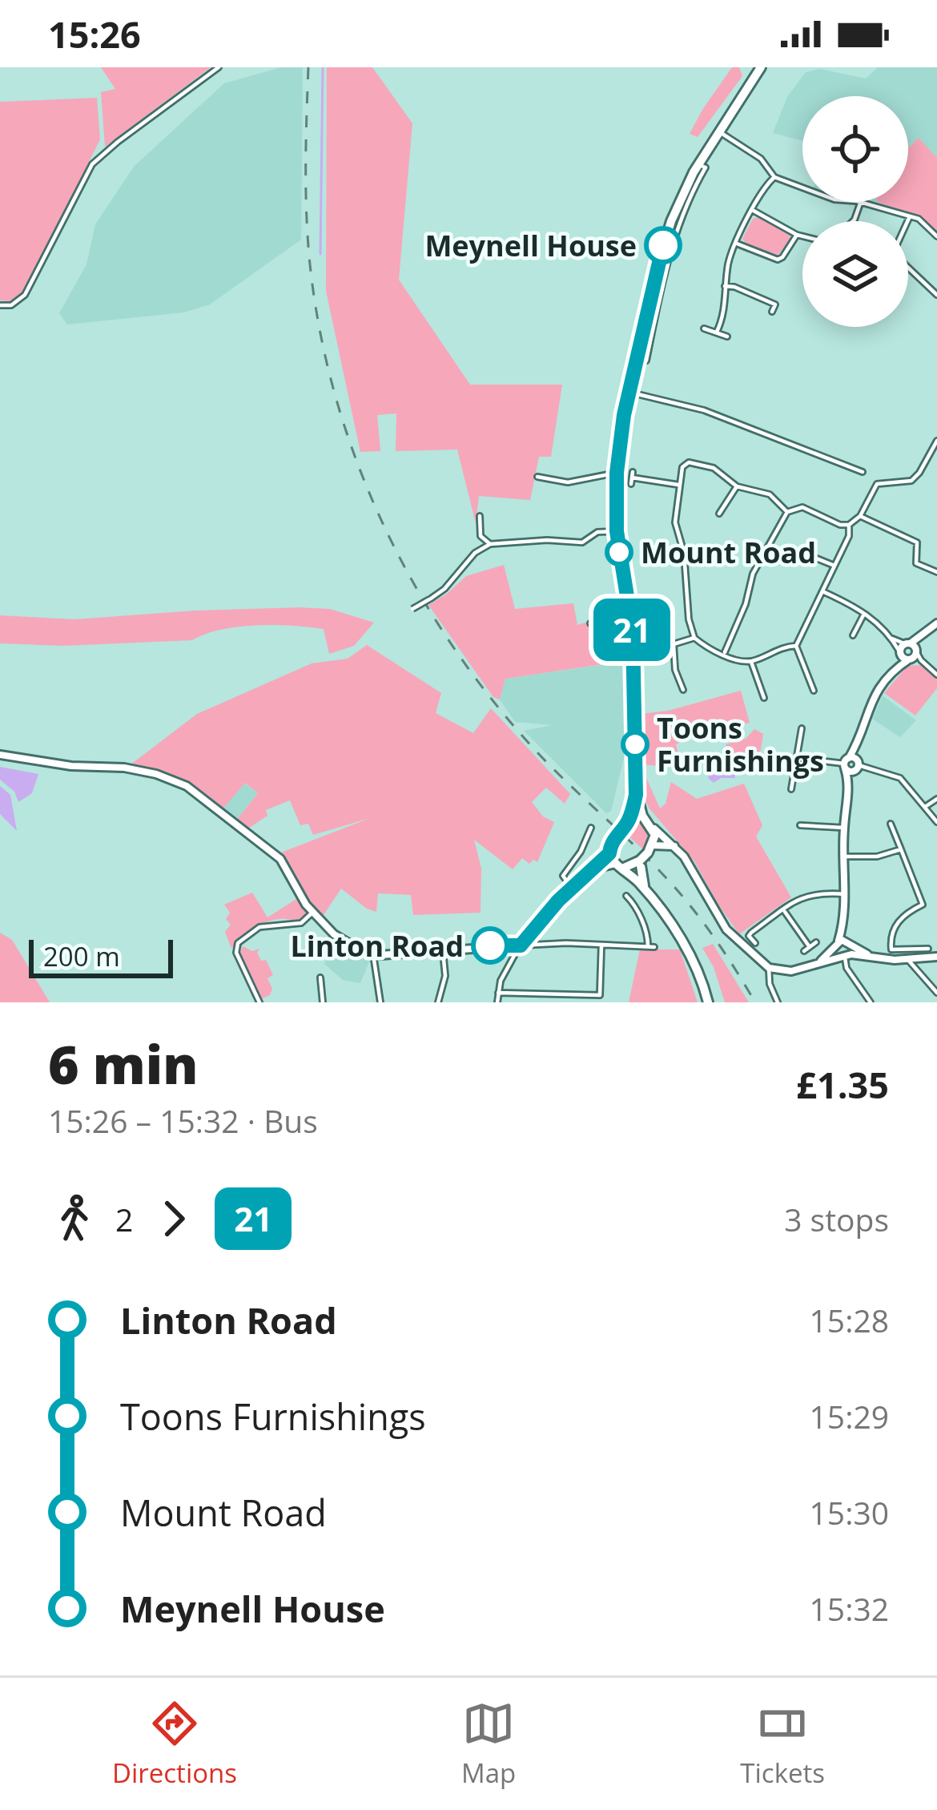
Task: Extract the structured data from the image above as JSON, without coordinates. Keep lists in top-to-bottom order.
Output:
{
  "places": [
    "Meynell House",
    "Mount Road",
    "Toons Furnishings",
    "Linton Road"
  ],
  "lines": ["bus line 21"],
  "scale_bar": "200 m",
  "page": {
    "status": "15:26",
    "on_map": "21",
    "scale": "200 m",
    "heading": ["6 min", "15:26 – 15:32 · Bus", "£1.35"],
    "legs": ["2", "21", "3 stops"],
    "list": [
      {
        "name": "Linton Road",
        "value": "15:28"
      },
      {
        "name": "Toons Furnishings",
        "value": "15:29"
      },
      {
        "name": "Mount Road",
        "value": "15:30"
      },
      {
        "name": "Meynell House",
        "value": "15:32"
      }
    ],
    "tabs": ["Directions", "Map", "Tickets"]
  }
}
